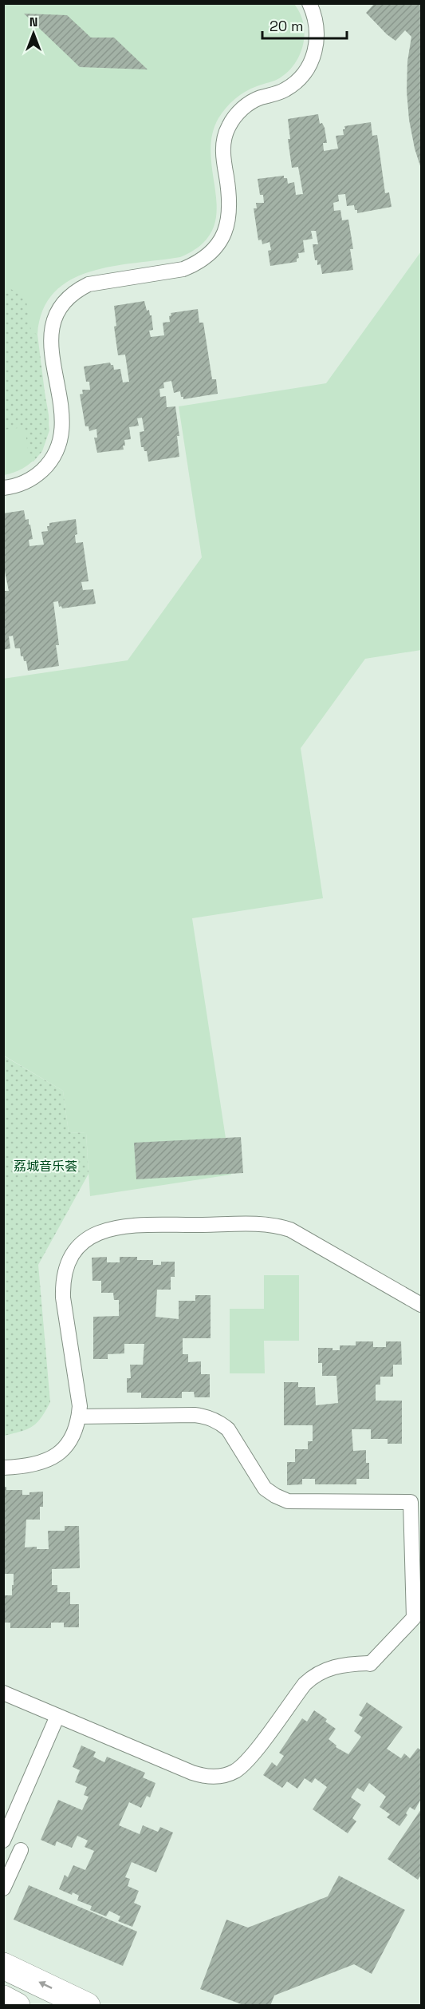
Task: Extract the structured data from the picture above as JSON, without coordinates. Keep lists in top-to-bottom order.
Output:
{
  "parks": ["荔城音乐荟"],
  "scale_bar": "20 m",
  "north": "top"
}
